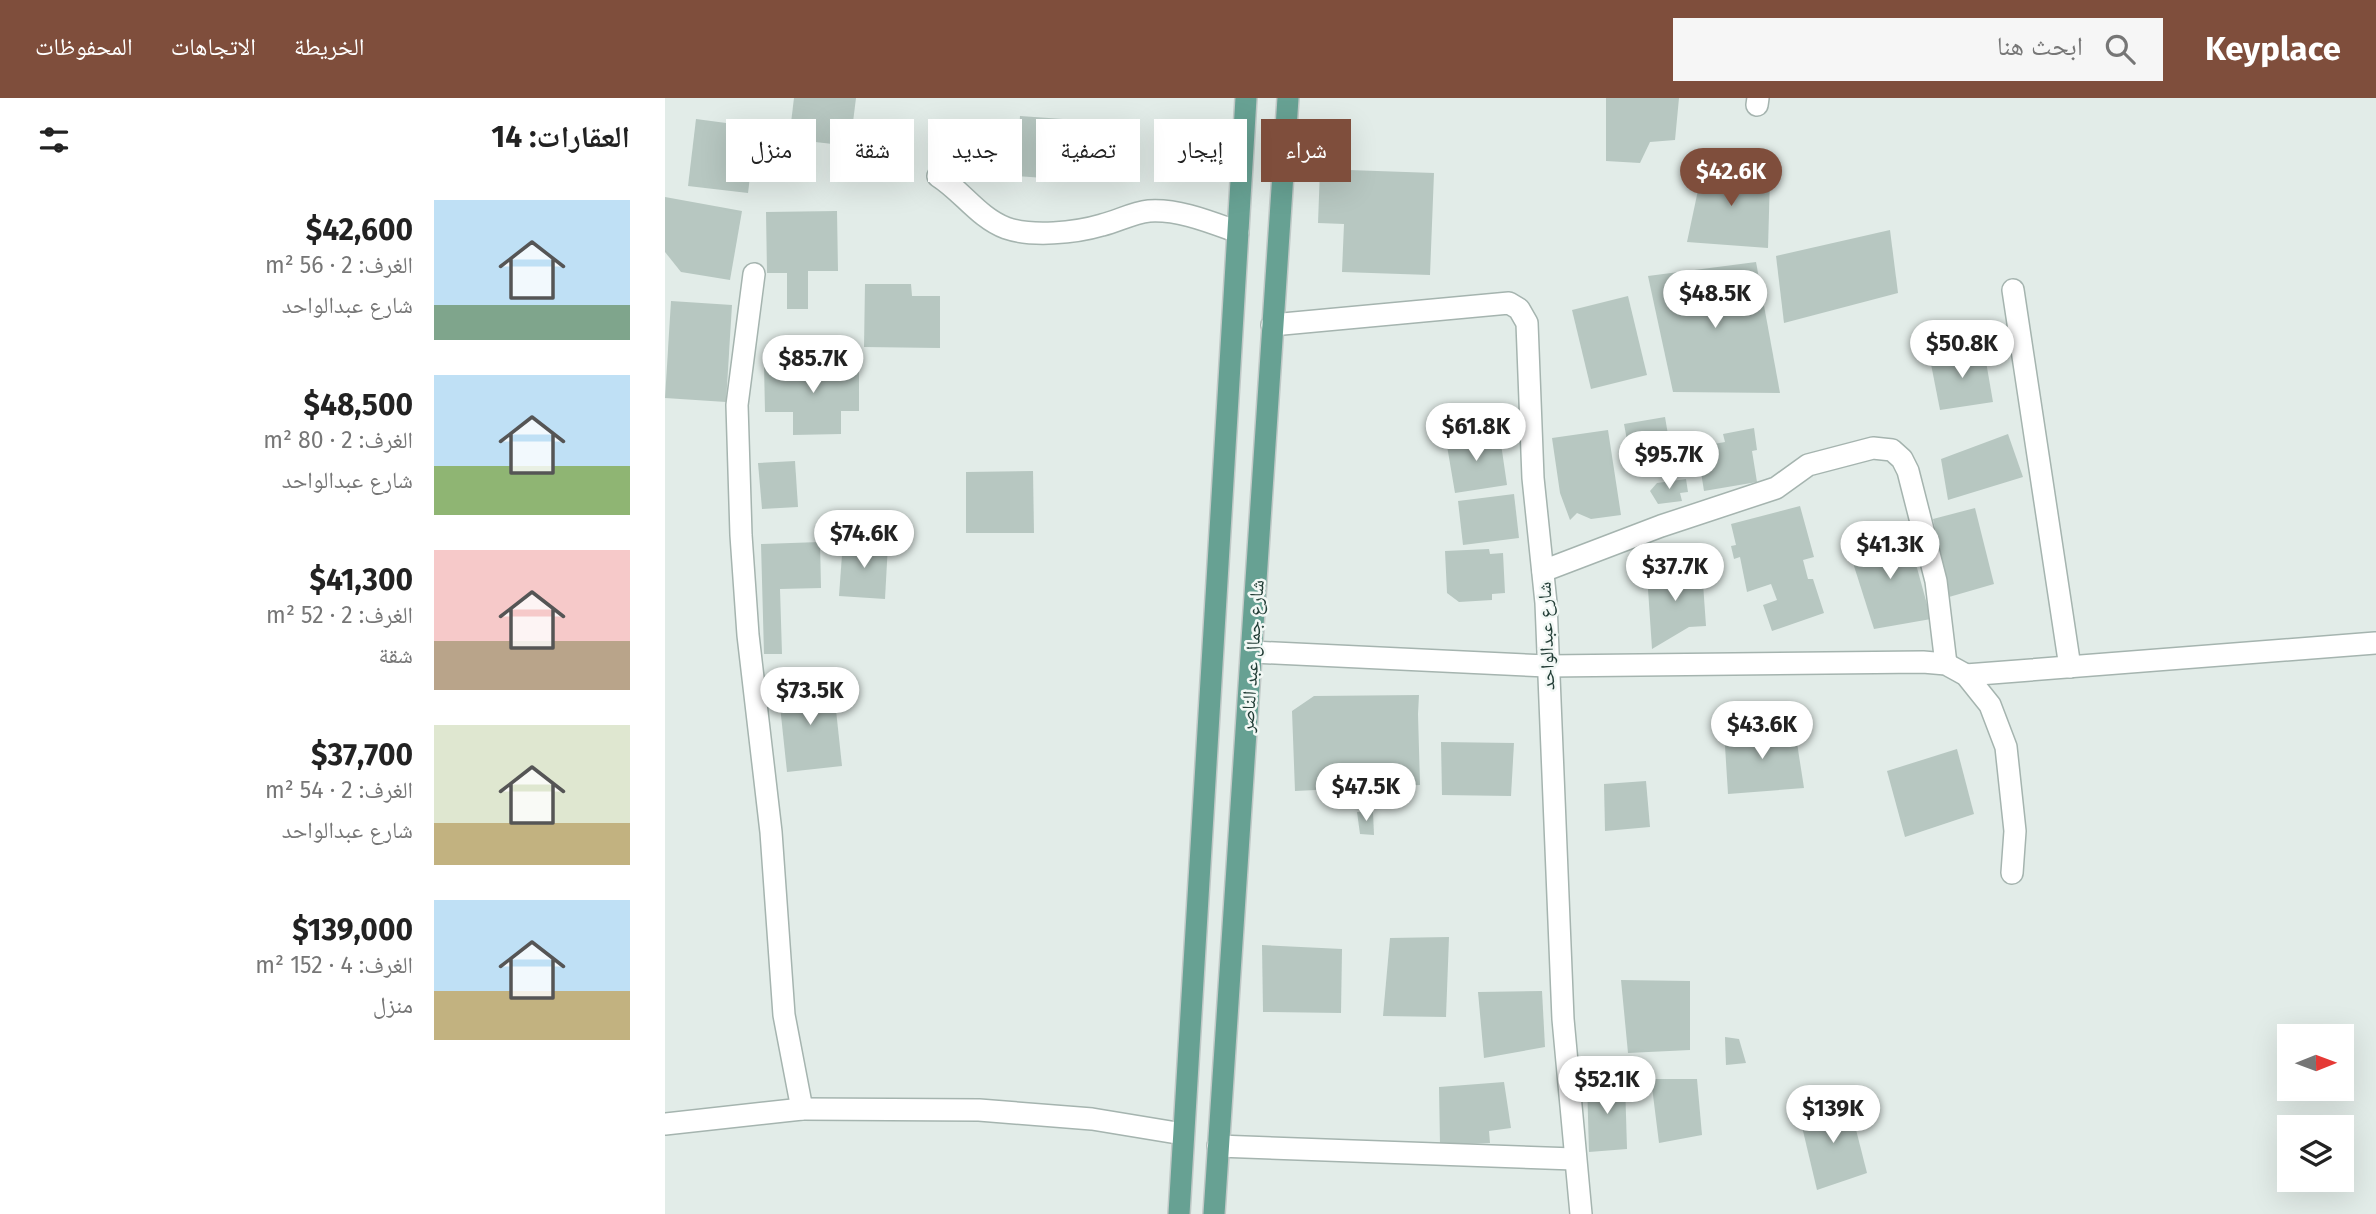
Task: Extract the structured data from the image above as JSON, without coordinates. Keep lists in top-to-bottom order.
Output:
{
  "streets": {
    "main road": ["شارع جمال عبد الناصر"],
    "street": ["شارع عبدالواحد"]
  },
  "crossings": [
    ["شارع عبدالواحد", "شارع جمال عبد الناصر"]
  ],
  "north": "right",
  "page": {
    "header": "Keyplace",
    "search": "ابحث هنا",
    "nav": ["الخريطة", "الاتجاهات", "المحفوظات"],
    "heading": "العقارات: 14",
    "chip": [
      "شراء",
      "إيجار",
      "تصفية",
      "جديد",
      "شقة",
      "منزل"
    ],
    "price": [
      "$42.6K",
      "$48.5K",
      "$50.8K",
      "$85.7K",
      "$61.8K",
      "$95.7K",
      "$74.6K",
      "$41.3K",
      "$37.7K",
      "$73.5K",
      "$43.6K",
      "$47.5K",
      "$52.1K",
      "$139K"
    ],
    "list": [
      {
        "name": "$42,600",
        "note": "الغرف: 2 · 56 m² · شارع عبدالواحد"
      },
      {
        "name": "$48,500",
        "note": "الغرف: 2 · 80 m² · شارع عبدالواحد"
      },
      {
        "name": "$41,300",
        "note": "الغرف: 2 · 52 m² · شقة"
      },
      {
        "name": "$37,700",
        "note": "الغرف: 2 · 54 m² · شارع عبدالواحد"
      },
      {
        "name": "$139,000",
        "note": "الغرف: 4 · 152 m² · منزل"
      }
    ]
  }
}
